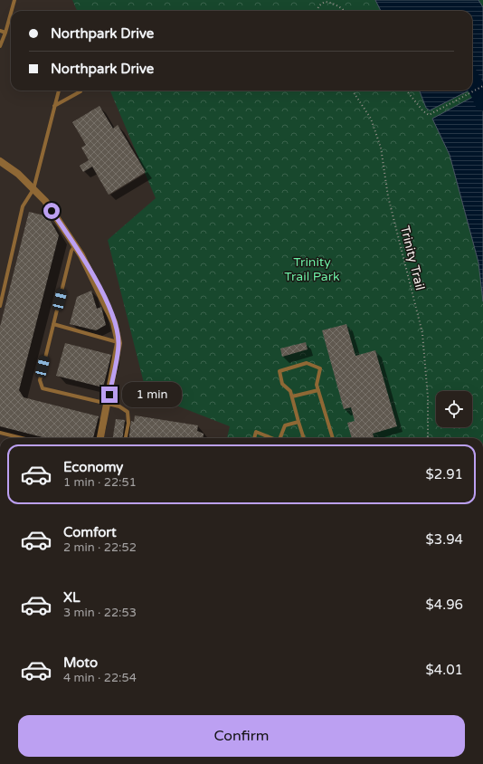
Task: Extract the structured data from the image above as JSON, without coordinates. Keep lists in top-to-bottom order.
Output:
{
  "streets": {
    "path": ["Trinity Trail"]
  },
  "parks": ["Trinity Trail Park"],
  "page": {
    "banner": ["Northpark Drive", "Northpark Drive"],
    "bubble": "1 min",
    "list": [
      {
        "name": "Economy",
        "note": "1 min · 22:51",
        "value": "$2.91"
      },
      {
        "name": "Comfort",
        "note": "2 min · 22:52",
        "value": "$3.94"
      },
      {
        "name": "XL",
        "note": "3 min · 22:53",
        "value": "$4.96"
      },
      {
        "name": "Moto",
        "note": "4 min · 22:54",
        "value": "$4.01"
      }
    ],
    "buttons": "Confirm"
  }
}
